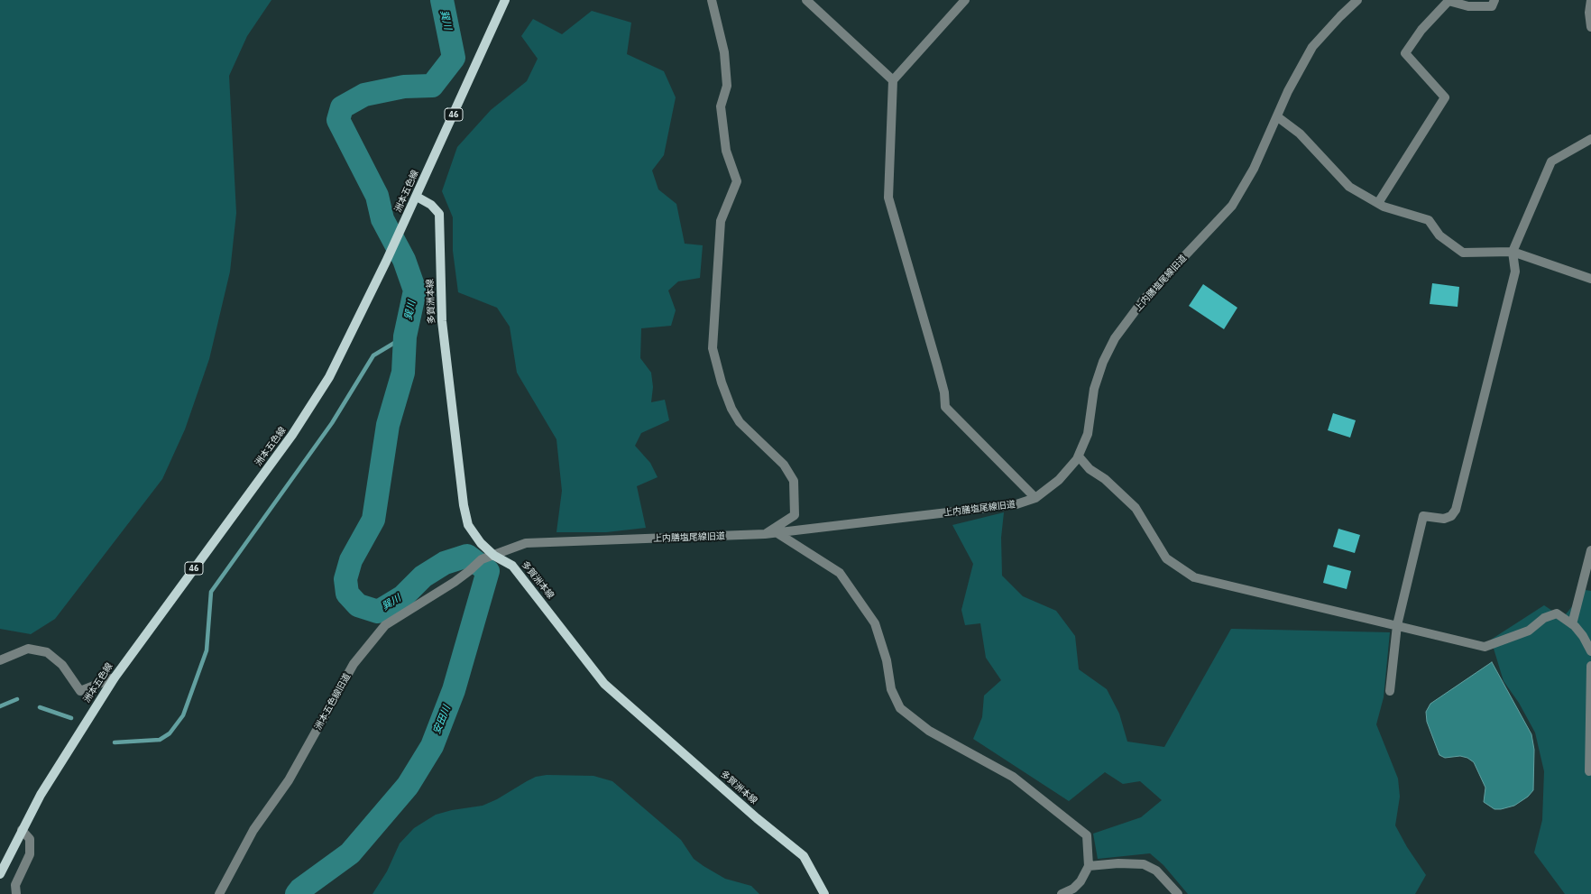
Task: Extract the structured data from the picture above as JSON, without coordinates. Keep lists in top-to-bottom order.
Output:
{
  "streets": {
    "main road": ["46", "洲本五色線", "多賀洲本線"],
    "street": ["上内膳塩尾線旧道", "洲本五色線旧道"]
  },
  "crossings": [
    ["洲本五色線", "多賀洲本線"],
    ["上内膳塩尾線旧道", "多賀洲本線"],
    ["上内膳塩尾線旧道", "洲本五色線旧道"],
    ["多賀洲本線", "洲本五色線旧道"]
  ],
  "water": ["巽川", "安田川"]
}
